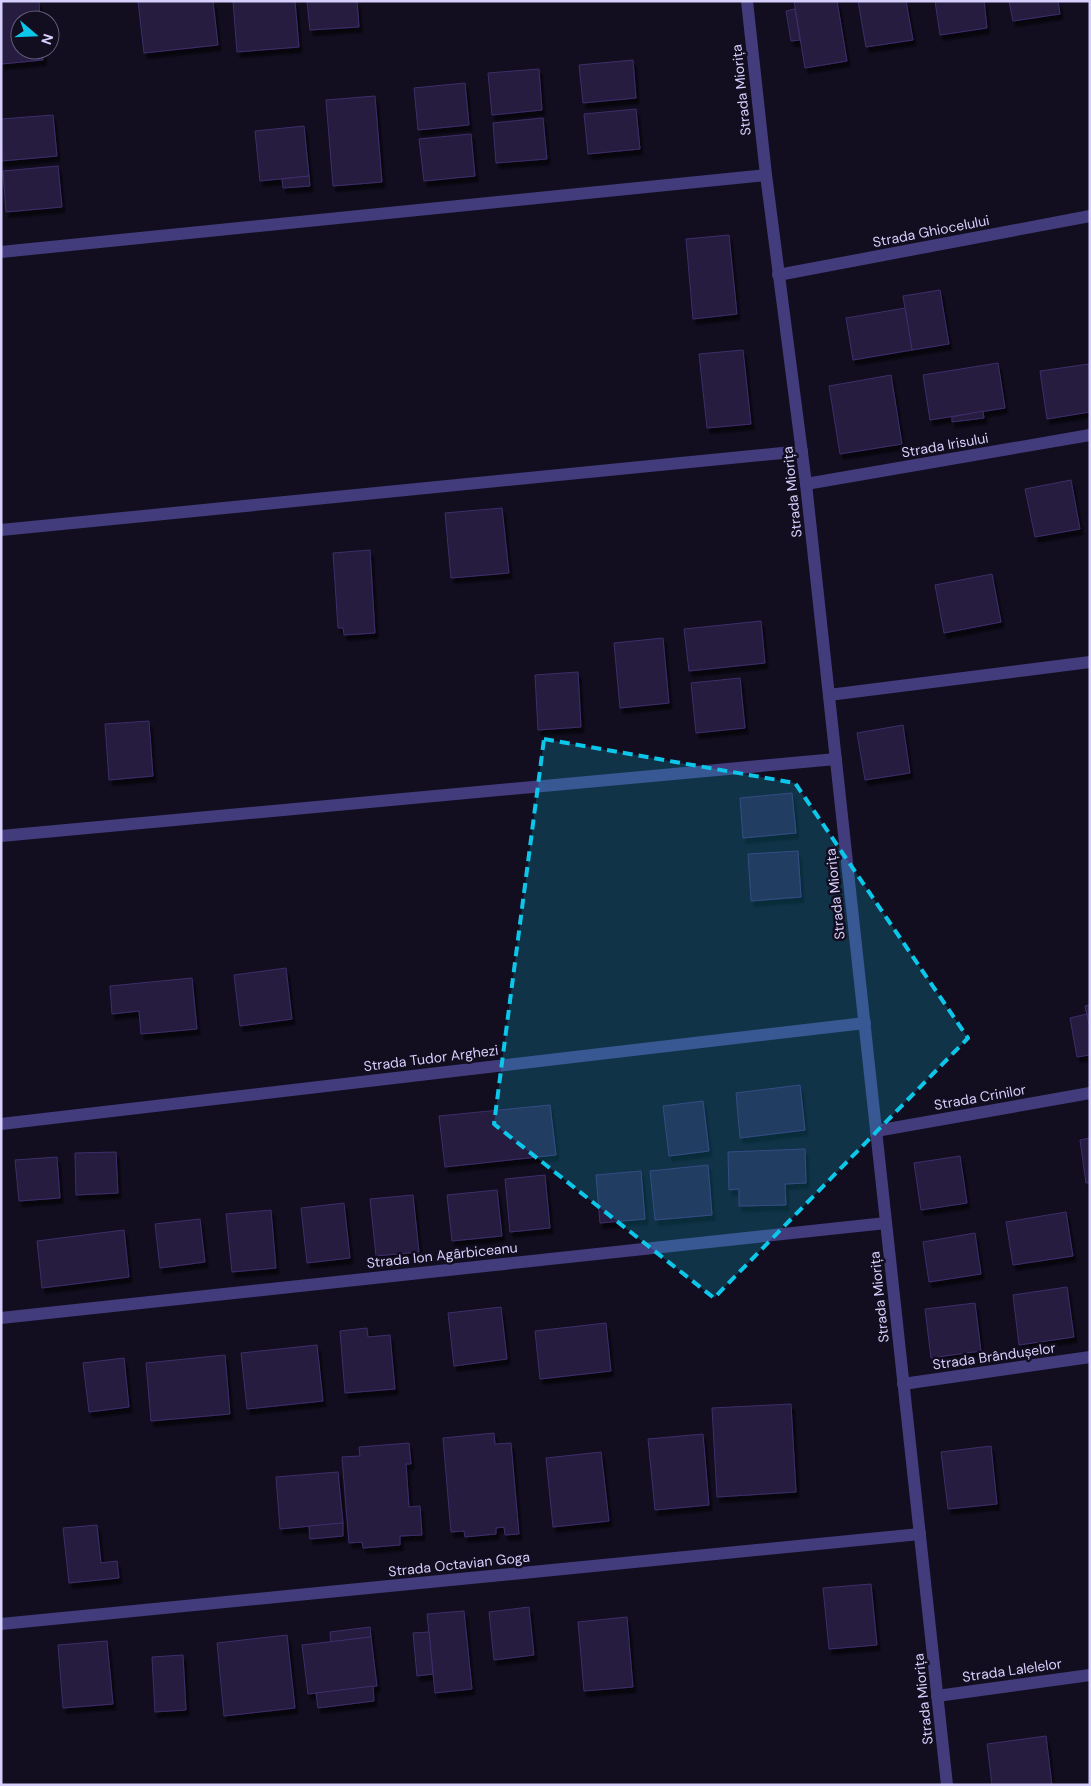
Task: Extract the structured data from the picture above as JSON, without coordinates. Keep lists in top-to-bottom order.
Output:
{
  "streets": {
    "street": [
      "Strada Miorița",
      "Strada Ghiocelului",
      "Strada Irisului",
      "Strada Tudor Arghezi",
      "Strada Crinilor",
      "Strada Ion Agârbiceanu",
      "Strada Brândușelor",
      "Strada Octavian Goga",
      "Strada Lalelelor"
    ]
  },
  "crossings": [
    ["Strada Miorița", "Strada Ghiocelului"],
    ["Strada Miorița", "Strada Irisului"],
    ["Strada Miorița", "Strada Tudor Arghezi"],
    ["Strada Miorița", "Strada Crinilor"],
    ["Strada Miorița", "Strada Ion Agârbiceanu"],
    ["Strada Miorița", "Strada Brândușelor"],
    ["Strada Miorița", "Strada Octavian Goga"],
    ["Strada Miorița", "Strada Lalelelor"]
  ],
  "north": "right"
}
